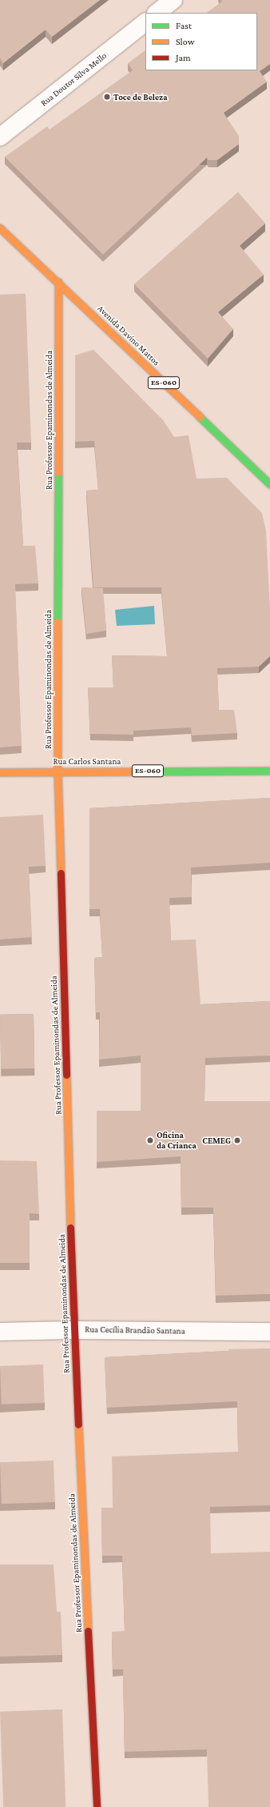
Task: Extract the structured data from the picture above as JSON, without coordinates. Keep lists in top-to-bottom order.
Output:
{
  "streets": {
    "street": [
      "Rua Doutor Silva Mello",
      "Avenida Davino Mattos",
      "ES-060",
      "Rua Professor Epaminondas de Almeida",
      "Rua Carlos Santana",
      "Rua Cecília Brandão Santana"
    ]
  },
  "crossings": [
    ["Avenida Davino Mattos", "Rua Professor Epaminondas de Almeida"],
    ["Rua Professor Epaminondas de Almeida", "Rua Carlos Santana"],
    ["Rua Professor Epaminondas de Almeida", "Rua Cecília Brandão Santana"]
  ],
  "places": ["Toce de Beleza", "Oficina da Crianca", "CEMEG"],
  "legend": ["Fast", "Slow", "Jam"]
}
